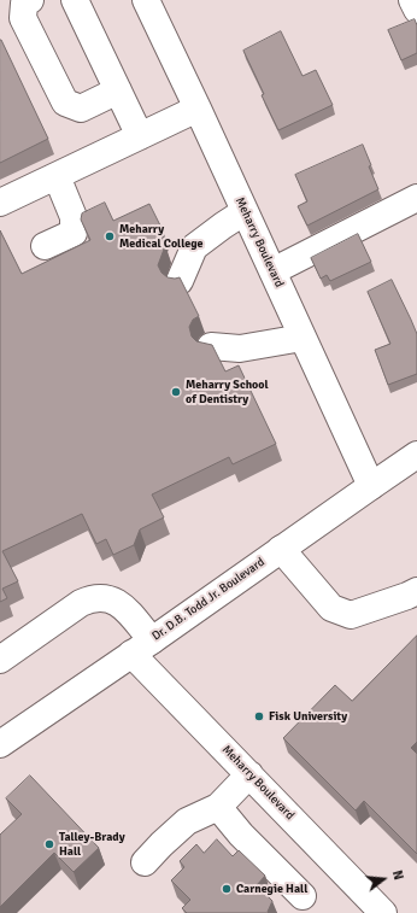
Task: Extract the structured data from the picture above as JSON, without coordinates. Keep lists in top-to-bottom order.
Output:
{
  "streets": {
    "street": ["Meharry Boulevard", "Dr. D.B. Todd Jr. Boulevard"]
  },
  "crossings": [
    ["Meharry Boulevard", "Dr. D.B. Todd Jr. Boulevard"]
  ],
  "places": [
    "Meharry Medical College",
    "Meharry School of Dentistry",
    "Fisk University",
    "Talley-Brady Hall",
    "Carnegie Hall"
  ],
  "north": "right"
}
